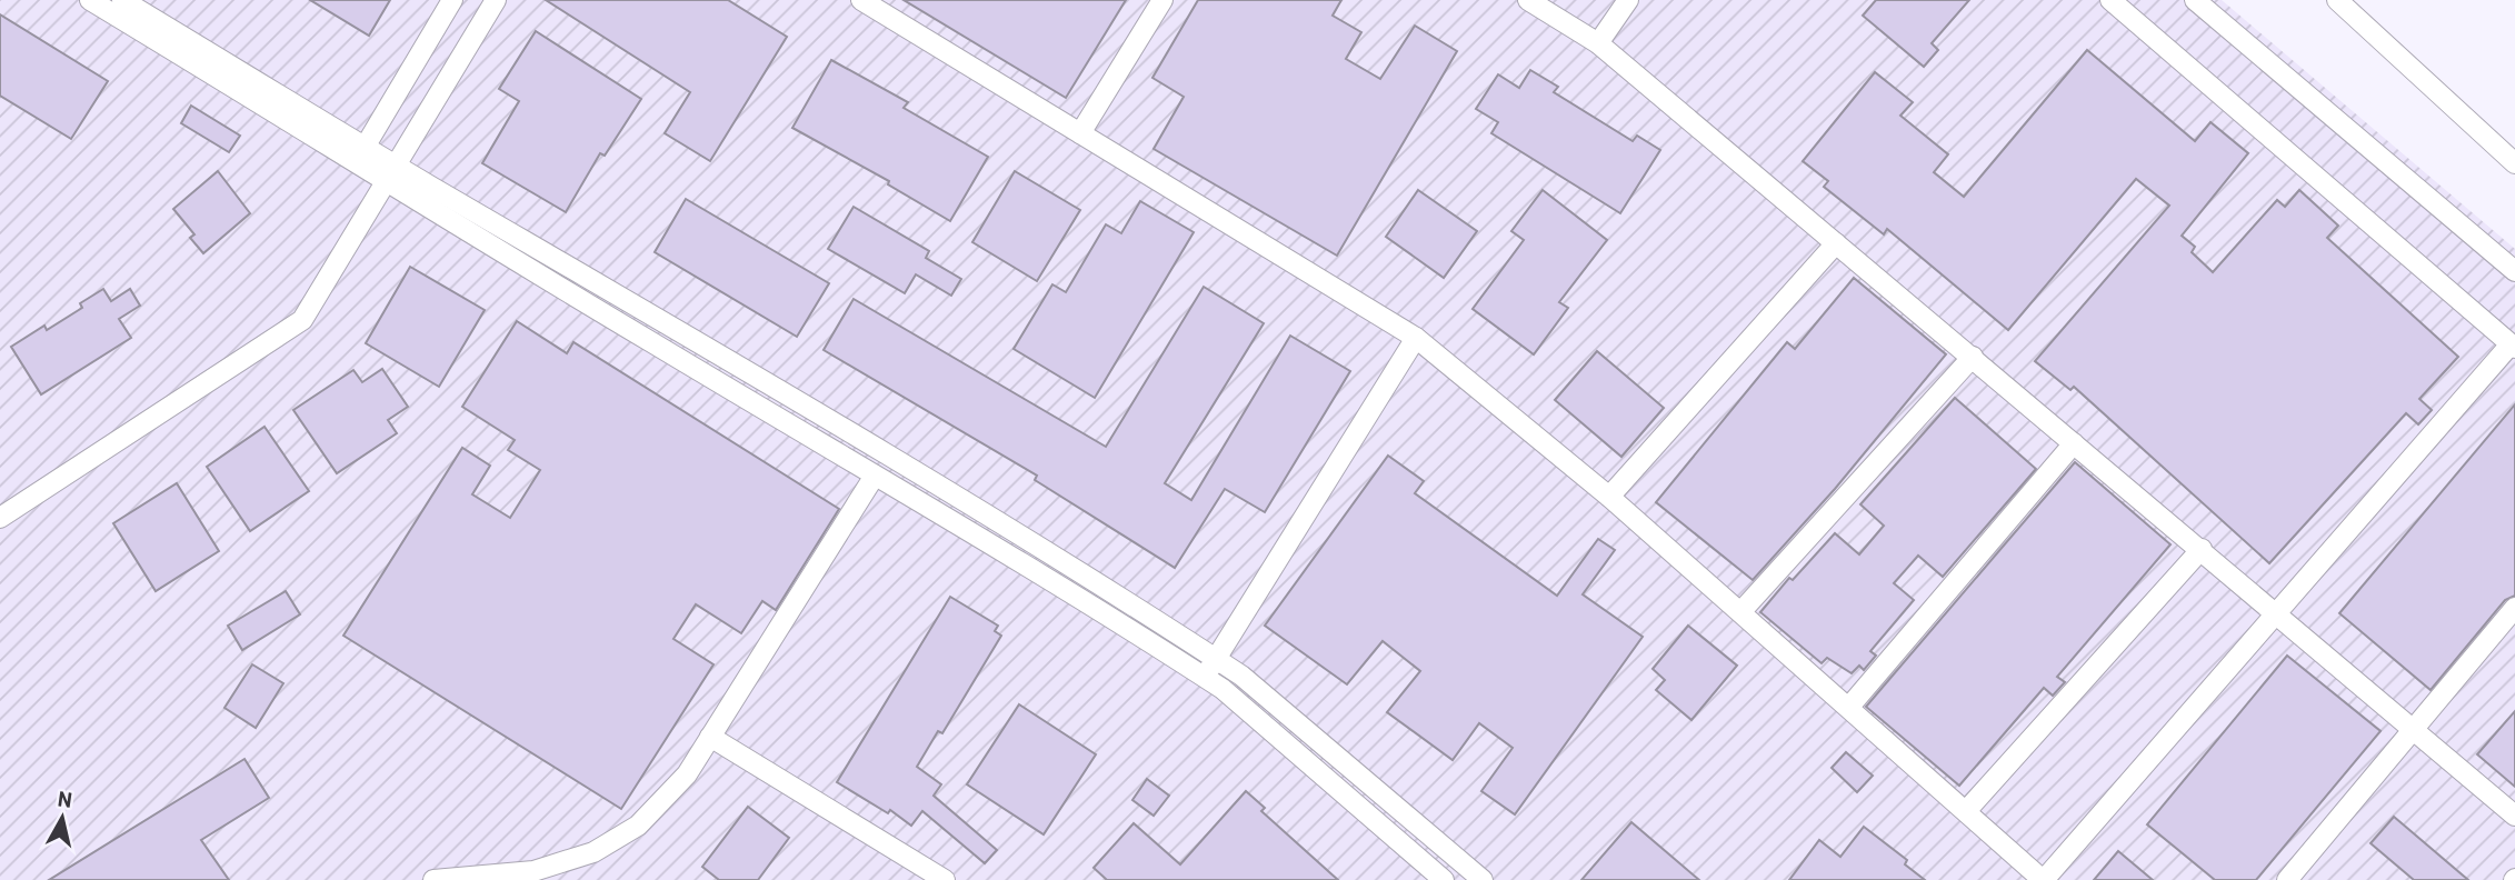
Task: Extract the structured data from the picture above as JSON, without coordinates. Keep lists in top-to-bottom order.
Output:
{
  "north": "top"
}
